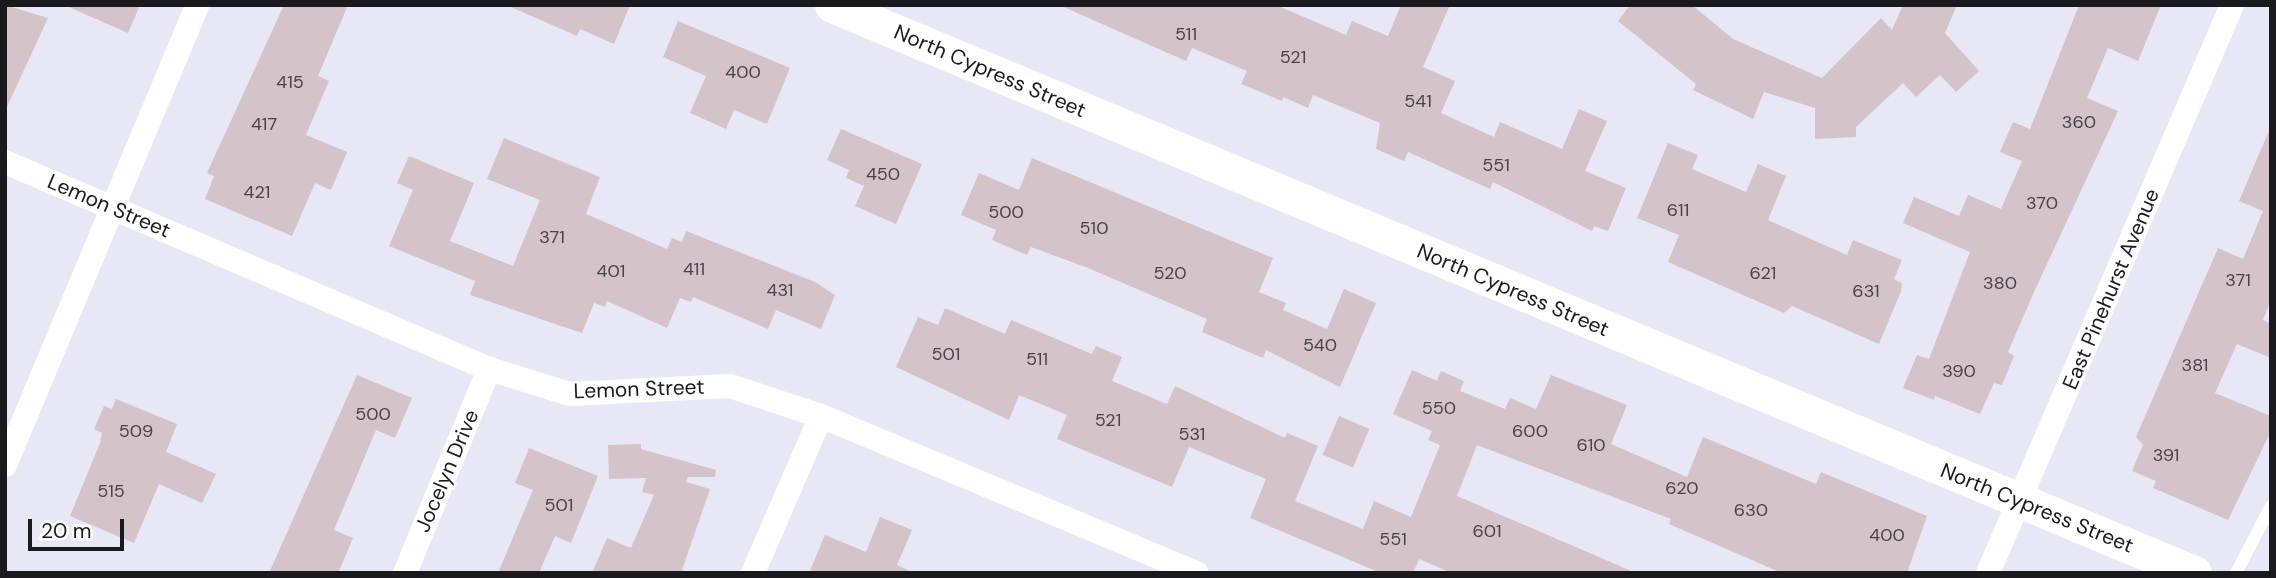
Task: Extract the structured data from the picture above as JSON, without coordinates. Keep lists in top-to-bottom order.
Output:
{
  "streets": {
    "street": [
      "North Cypress Street",
      "Lemon Street",
      "East Pinehurst Avenue",
      "Jocelyn Drive"
    ]
  },
  "crossings": [
    ["North Cypress Street", "East Pinehurst Avenue"],
    ["Lemon Street", "Jocelyn Drive"]
  ],
  "house_numbers": [
    "511",
    "521",
    "400",
    "415",
    "541",
    "360",
    "417",
    "551",
    "450",
    "421",
    "370",
    "611",
    "500",
    "510",
    "371",
    "411",
    "401",
    "520",
    "621",
    "371",
    "380",
    "431",
    "631",
    "540",
    "501",
    "511",
    "381",
    "390",
    "550",
    "500",
    "521",
    "509",
    "600",
    "531",
    "610",
    "391",
    "620",
    "515",
    "501",
    "630",
    "601",
    "400",
    "551"
  ],
  "scale_bar": "20 m"
}
